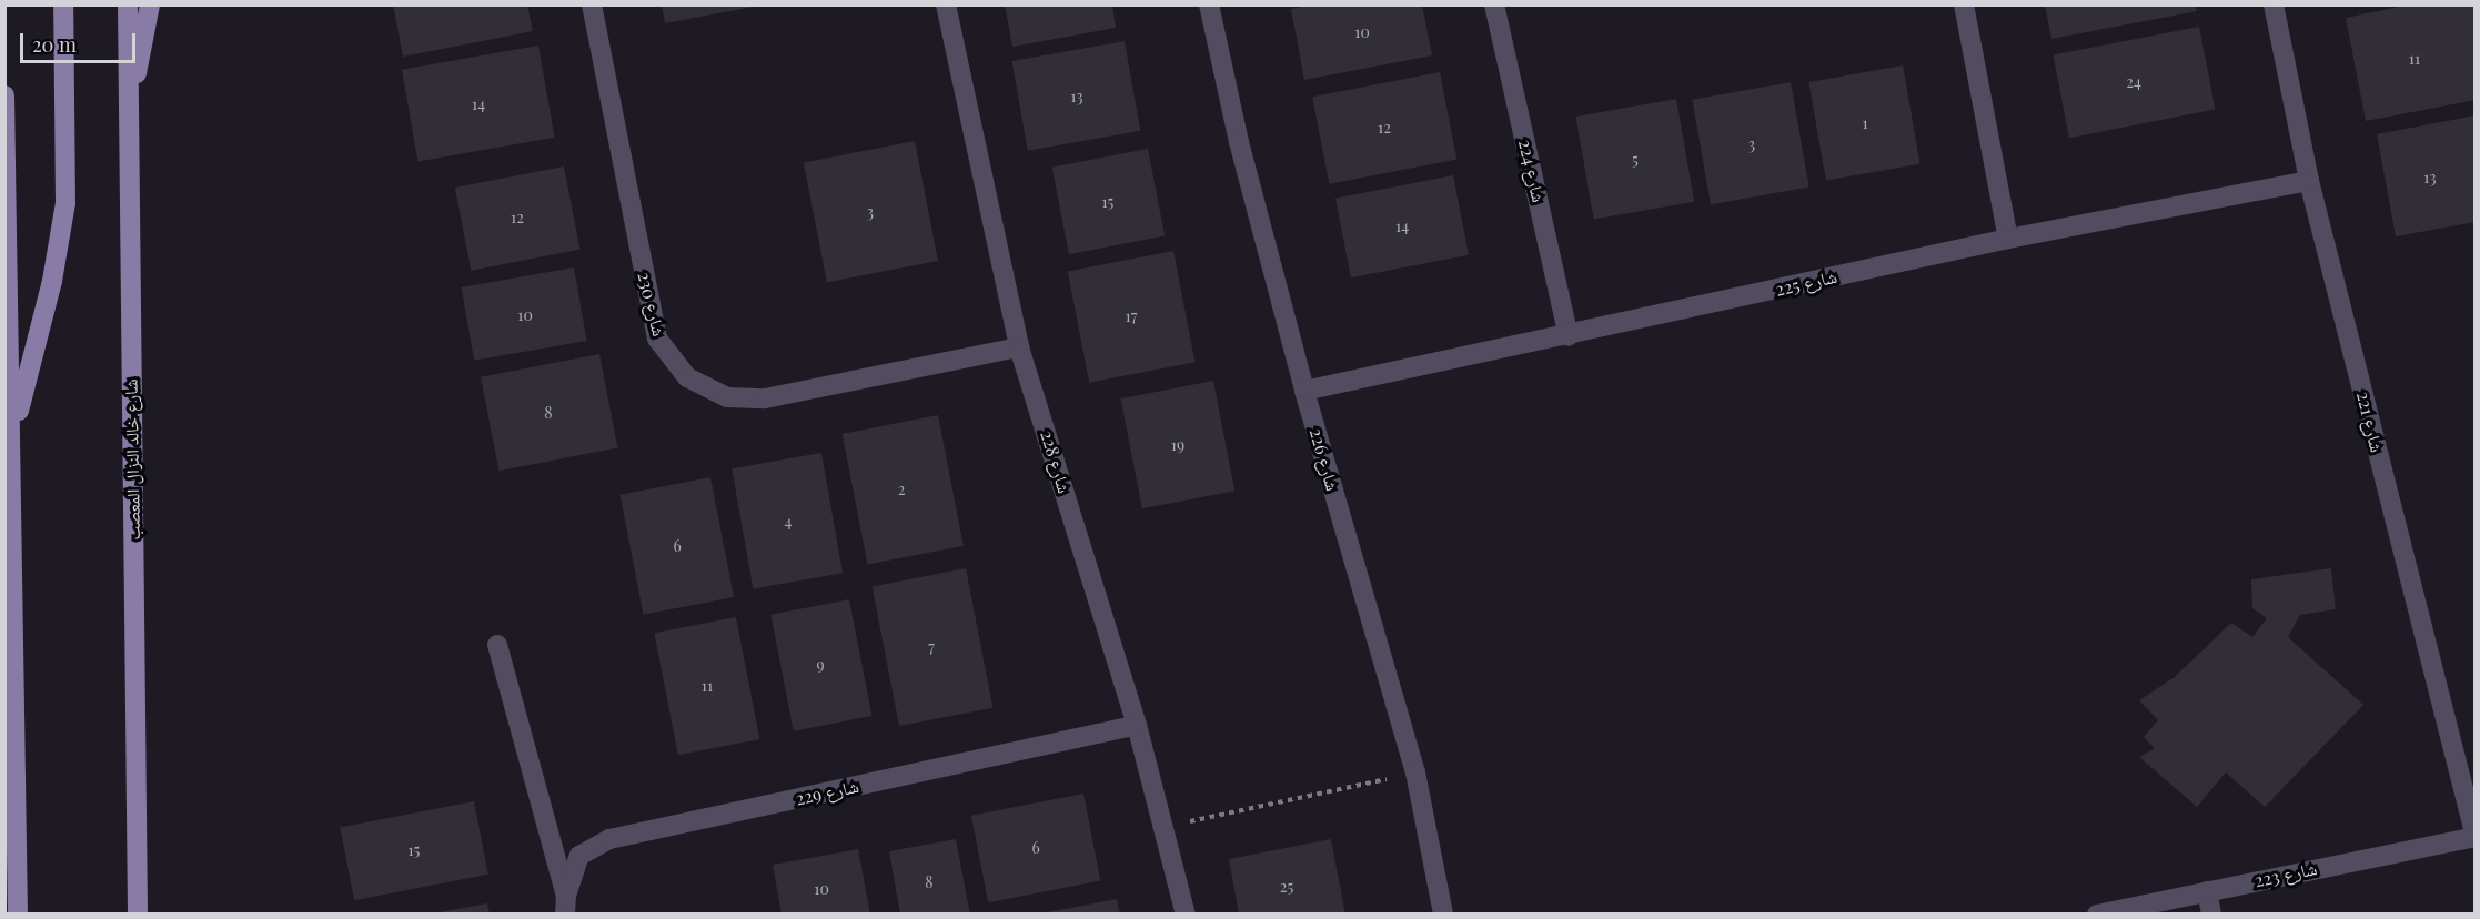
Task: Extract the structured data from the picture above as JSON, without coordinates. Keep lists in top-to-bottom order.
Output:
{
  "streets": {
    "main road": ["شارع خالد النزال المعصب"],
    "street": [
      "شارع 224",
      "شارع 225",
      "شارع 230",
      "شارع 221",
      "شارع 226",
      "شارع 228",
      "شارع 229",
      "شارع 223"
    ]
  },
  "crossings": [
    ["شارع 224", "شارع 225"],
    ["شارع 225", "شارع 221"],
    ["شارع 225", "شارع 226"],
    ["شارع 230", "شارع 228"],
    ["شارع 221", "شارع 223"],
    ["شارع 228", "شارع 229"]
  ],
  "house_numbers": [
    "10",
    "11",
    "24",
    "13",
    "14",
    "1",
    "12",
    "3",
    "5",
    "13",
    "15",
    "3",
    "12",
    "14",
    "10",
    "17",
    "8",
    "19",
    "2",
    "4",
    "6",
    "7",
    "9",
    "11",
    "6",
    "15",
    "8",
    "25",
    "10"
  ],
  "scale_bar": "20 m"
}
